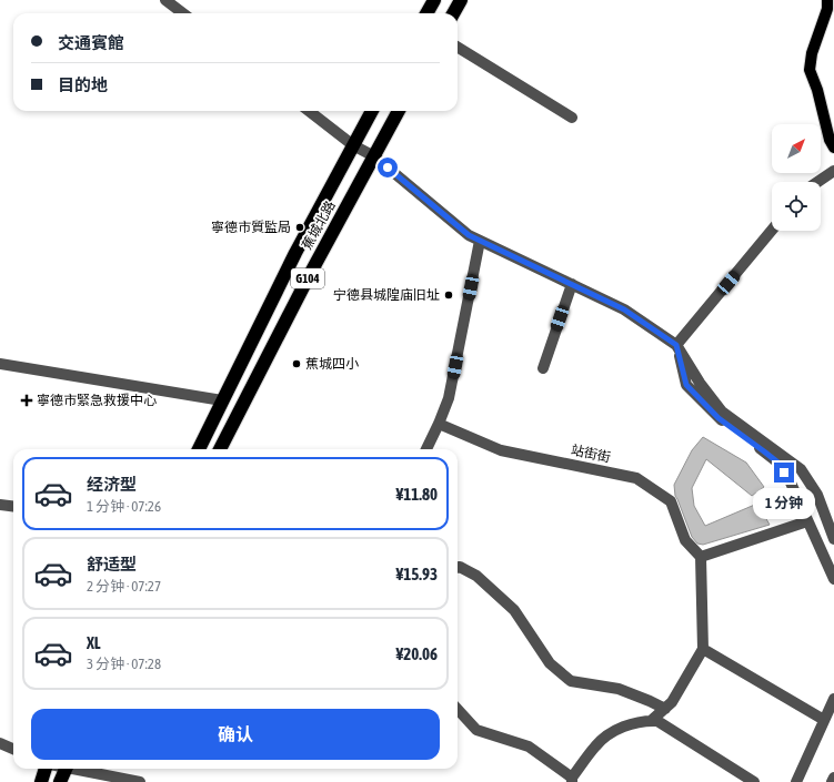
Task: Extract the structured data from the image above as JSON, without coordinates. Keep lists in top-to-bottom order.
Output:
{
  "streets": {
    "highway": ["蕉城北路", "G104"],
    "street": ["站街街"]
  },
  "places": {
    "other": ["寧德市質監局", "宁德县城隍庙旧址", "蕉城四小"],
    "health": ["寧德市緊急救援中心"]
  },
  "north": "top right",
  "page": {
    "banner": ["交通賓館", "目的地"],
    "list": [
      {
        "name": "经济型",
        "note": "1 分钟 · 07:26",
        "value": "¥11.80"
      },
      {
        "name": "舒适型",
        "note": "2 分钟 · 07:27",
        "value": "¥15.93"
      },
      {
        "name": "XL",
        "note": "3 分钟 · 07:28",
        "value": "¥20.06"
      }
    ],
    "bubble": "1 分钟",
    "buttons": "确认"
  }
}
